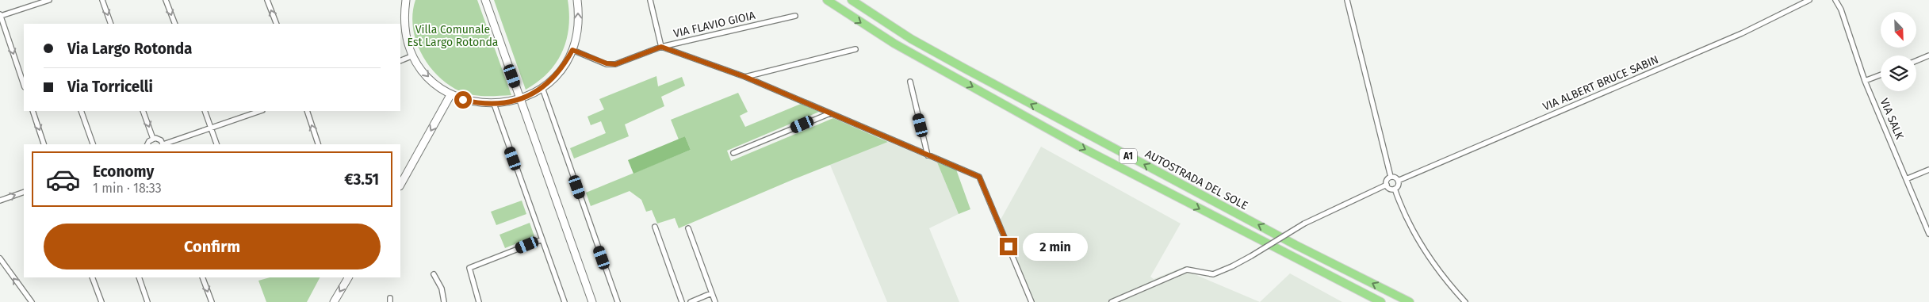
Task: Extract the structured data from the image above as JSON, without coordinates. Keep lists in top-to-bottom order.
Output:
{
  "streets": {
    "highway": ["A1", "AUTOSTRADA DEL SOLE"],
    "street": ["VIA FLAVIO GIOIA", "VIA ALBERT BRUCE SABIN", "VIA SALK"]
  },
  "parks": ["Villa Comunale Est Largo Rotonda"],
  "north": "bottom right",
  "page": {
    "banner": ["Via Largo Rotonda", "Via Torricelli"],
    "list": [
      {
        "name": "Economy",
        "note": "1 min · 18:33",
        "value": "€3.51"
      }
    ],
    "buttons": "Confirm",
    "bubble": "2 min"
  }
}
